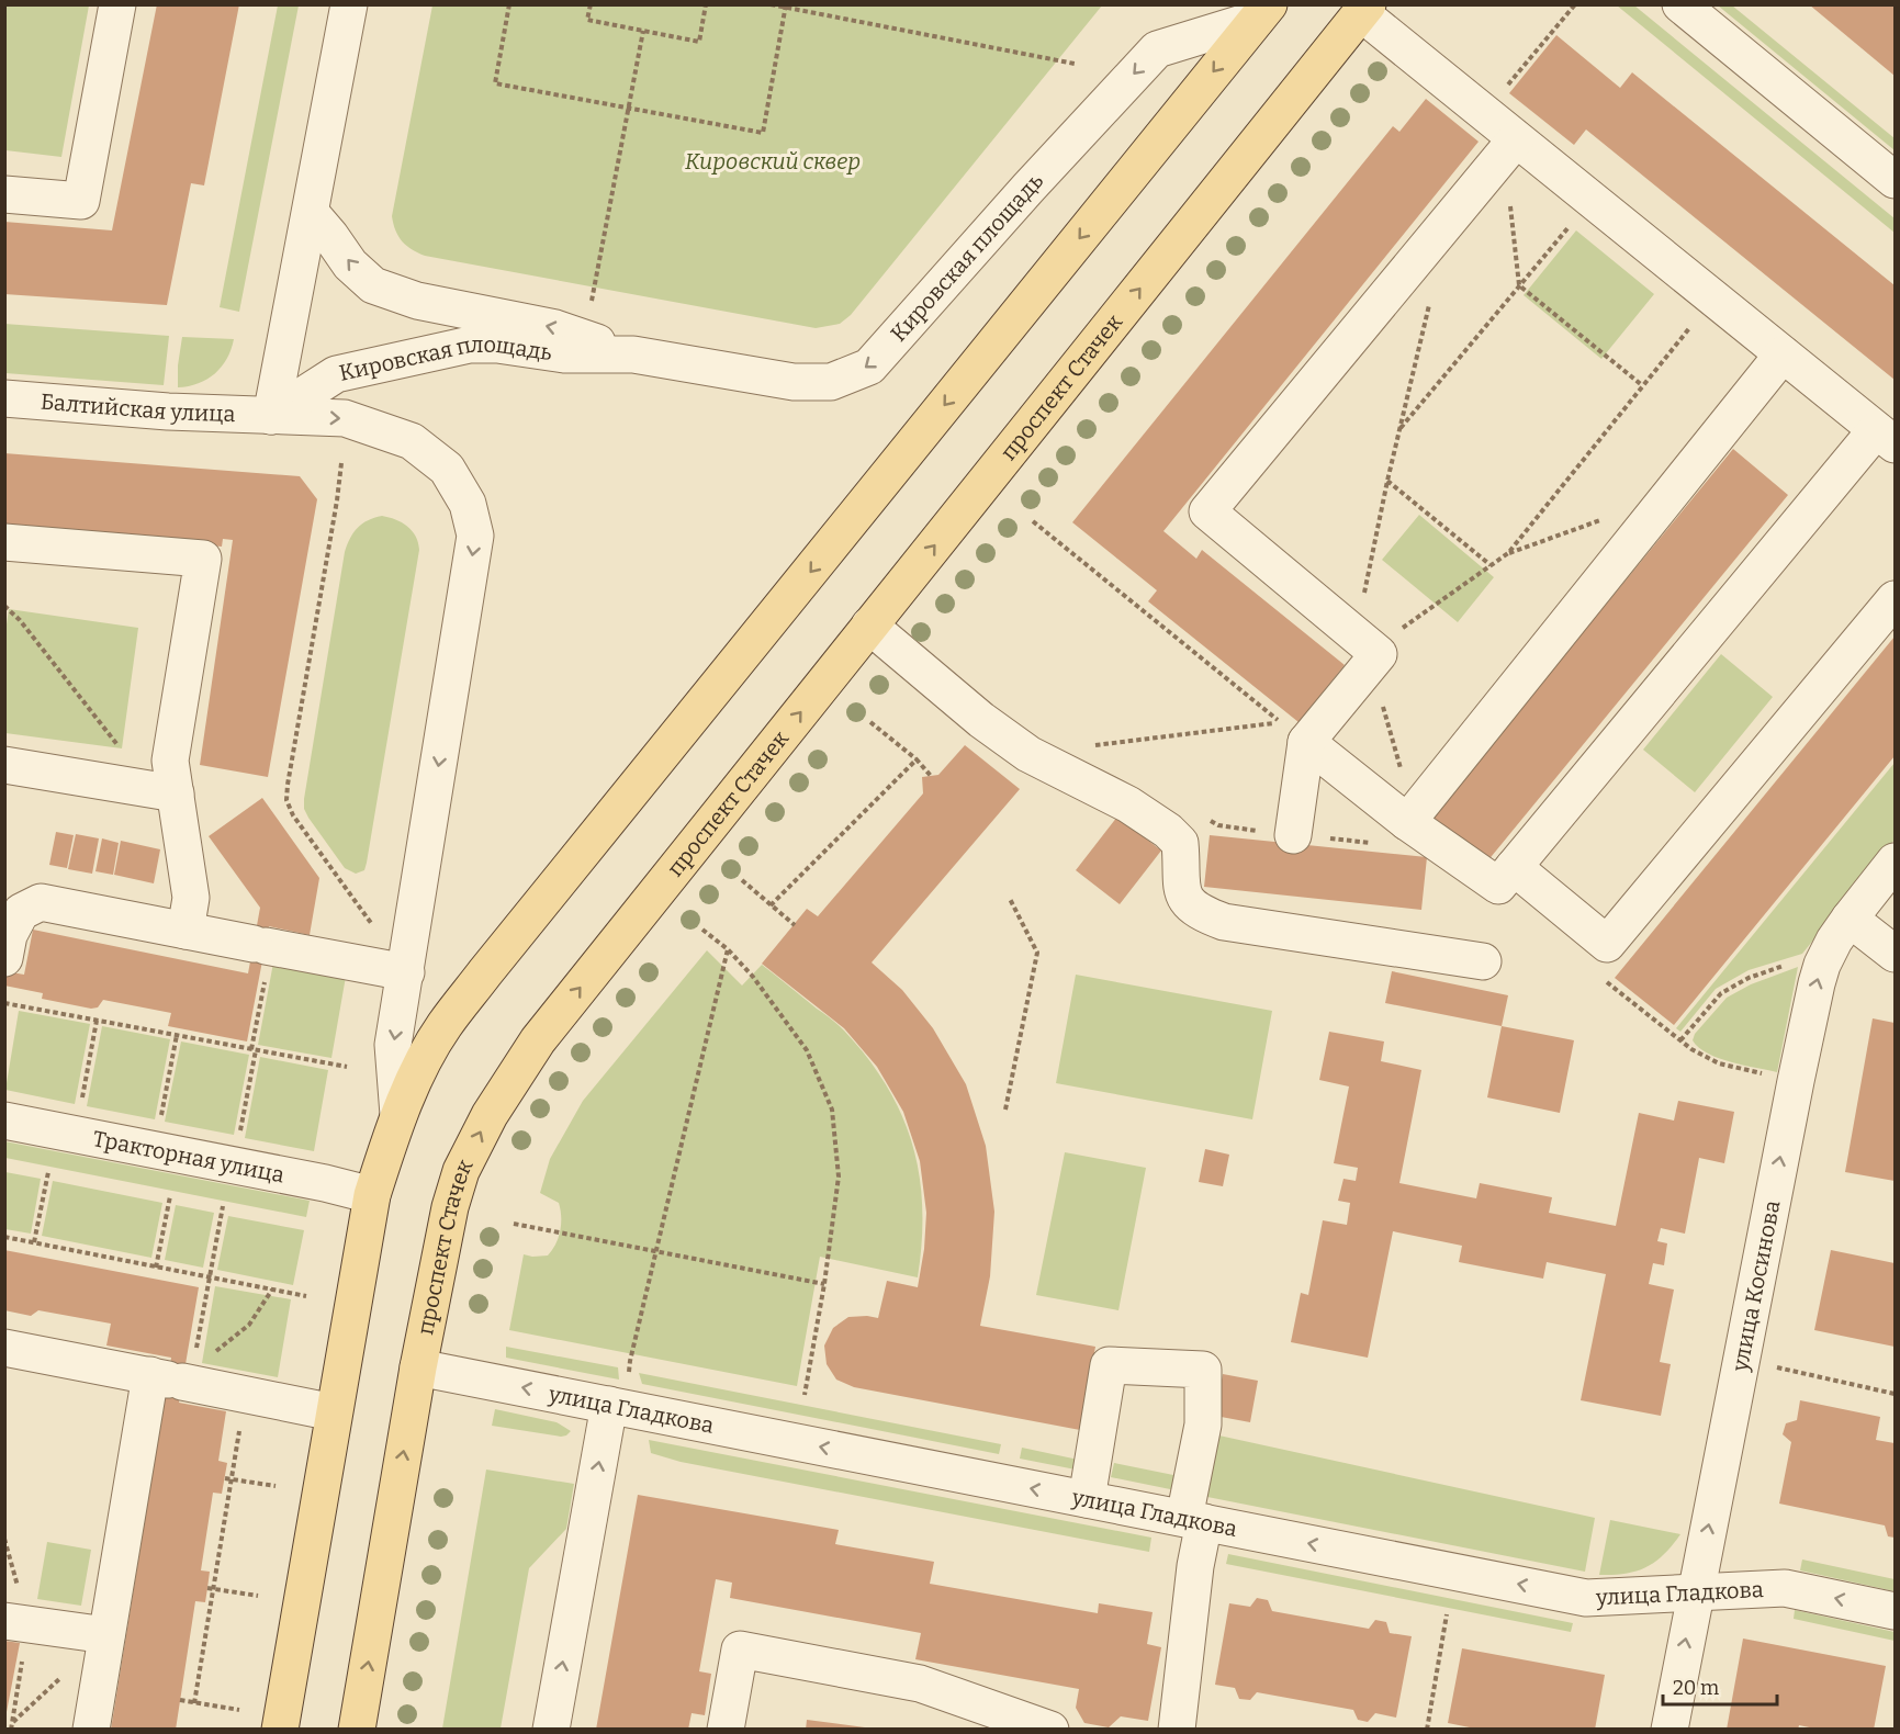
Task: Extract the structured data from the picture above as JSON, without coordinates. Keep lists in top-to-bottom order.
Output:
{
  "streets": {
    "main road": ["проспект Стачек"],
    "street": [
      "Кировская площадь",
      "Балтийская улица",
      "Тракторная улица",
      "улица Косинова",
      "улица Гладкова"
    ]
  },
  "crossings": [
    ["Кировская площадь", "Балтийская улица"],
    ["проспект Стачек", "улица Гладкова"],
    ["улица Косинова", "улица Гладкова"]
  ],
  "one_way": ["улица Косинова", "улица Гладкова"],
  "parks": ["Кировский сквер"],
  "scale_bar": "20 m"
}
